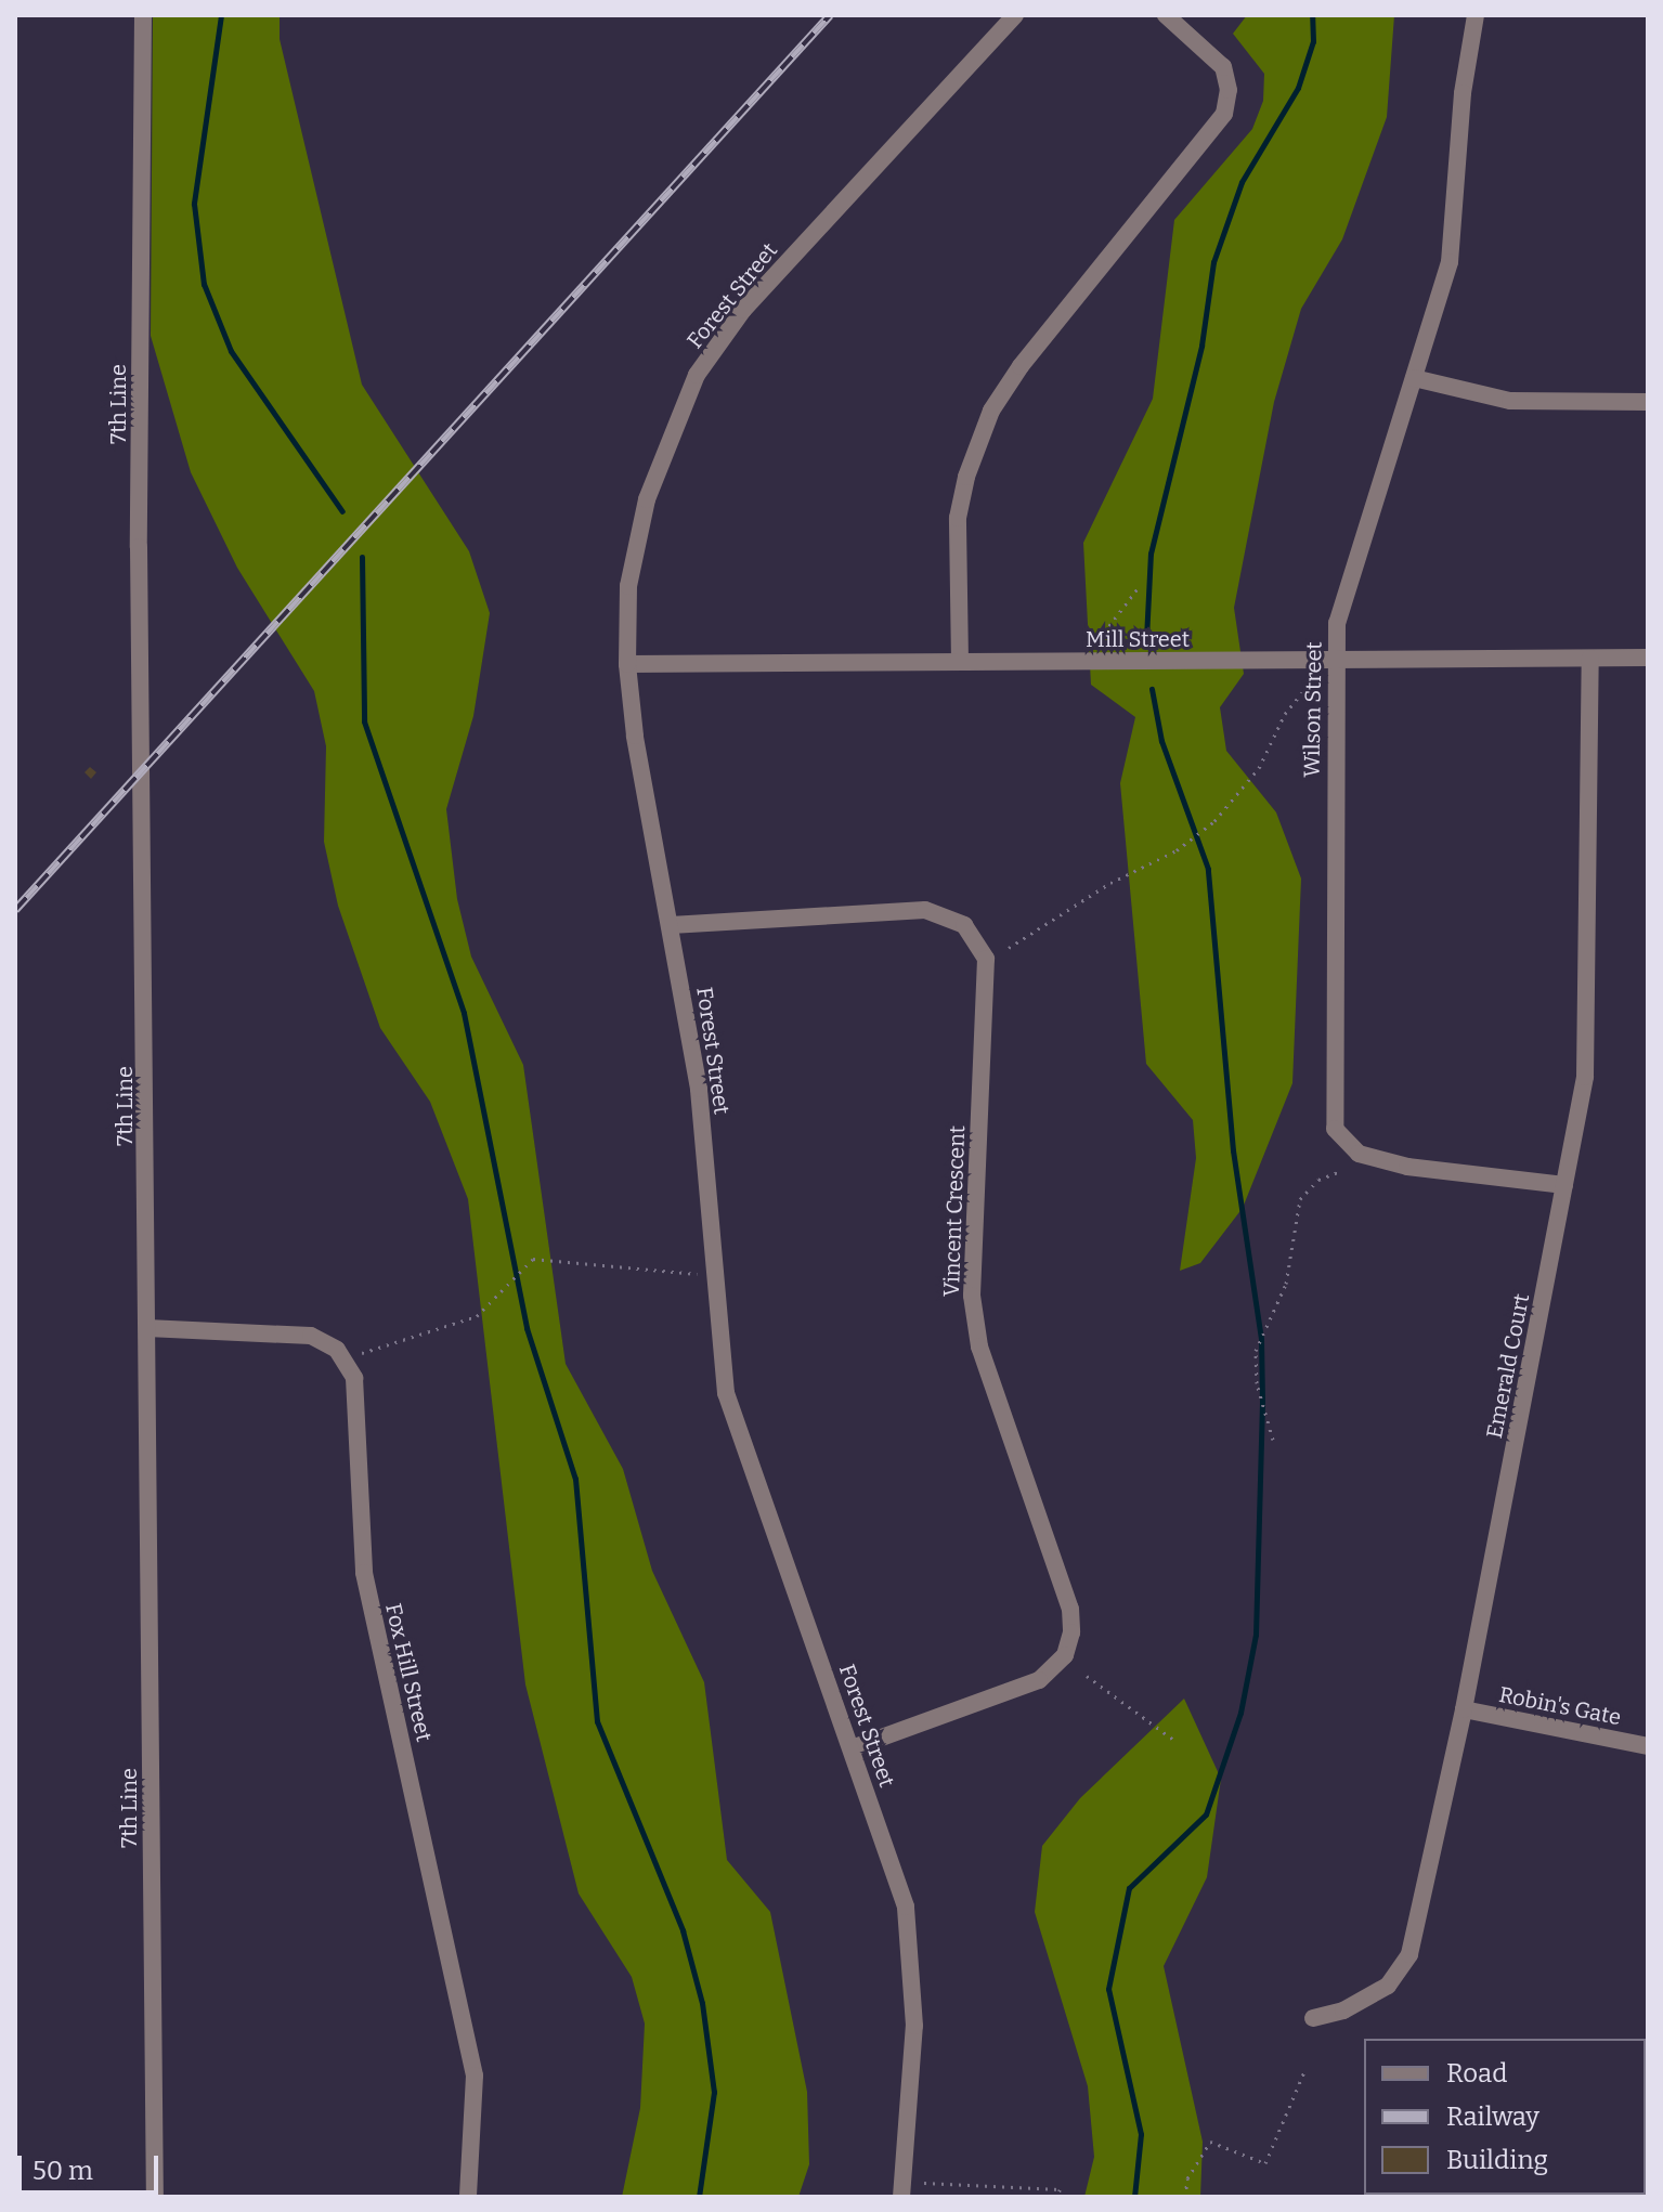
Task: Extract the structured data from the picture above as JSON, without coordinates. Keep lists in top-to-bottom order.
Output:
{
  "streets": {
    "street": [
      "Forest Street",
      "7th Line",
      "Mill Street",
      "Wilson Street",
      "Vincent Crescent",
      "Emerald Court",
      "Fox Hill Street",
      "Robin's Gate"
    ]
  },
  "crossings": [
    ["Forest Street", "Mill Street"],
    ["Forest Street", "Vincent Crescent"],
    ["7th Line", "Fox Hill Street"],
    ["Mill Street", "Wilson Street"],
    ["Mill Street", "Emerald Court"],
    ["Wilson Street", "Emerald Court"],
    ["Emerald Court", "Robin's Gate"]
  ],
  "legend": ["Road", "Railway", "Building"],
  "scale_bar": "50 m"
}
